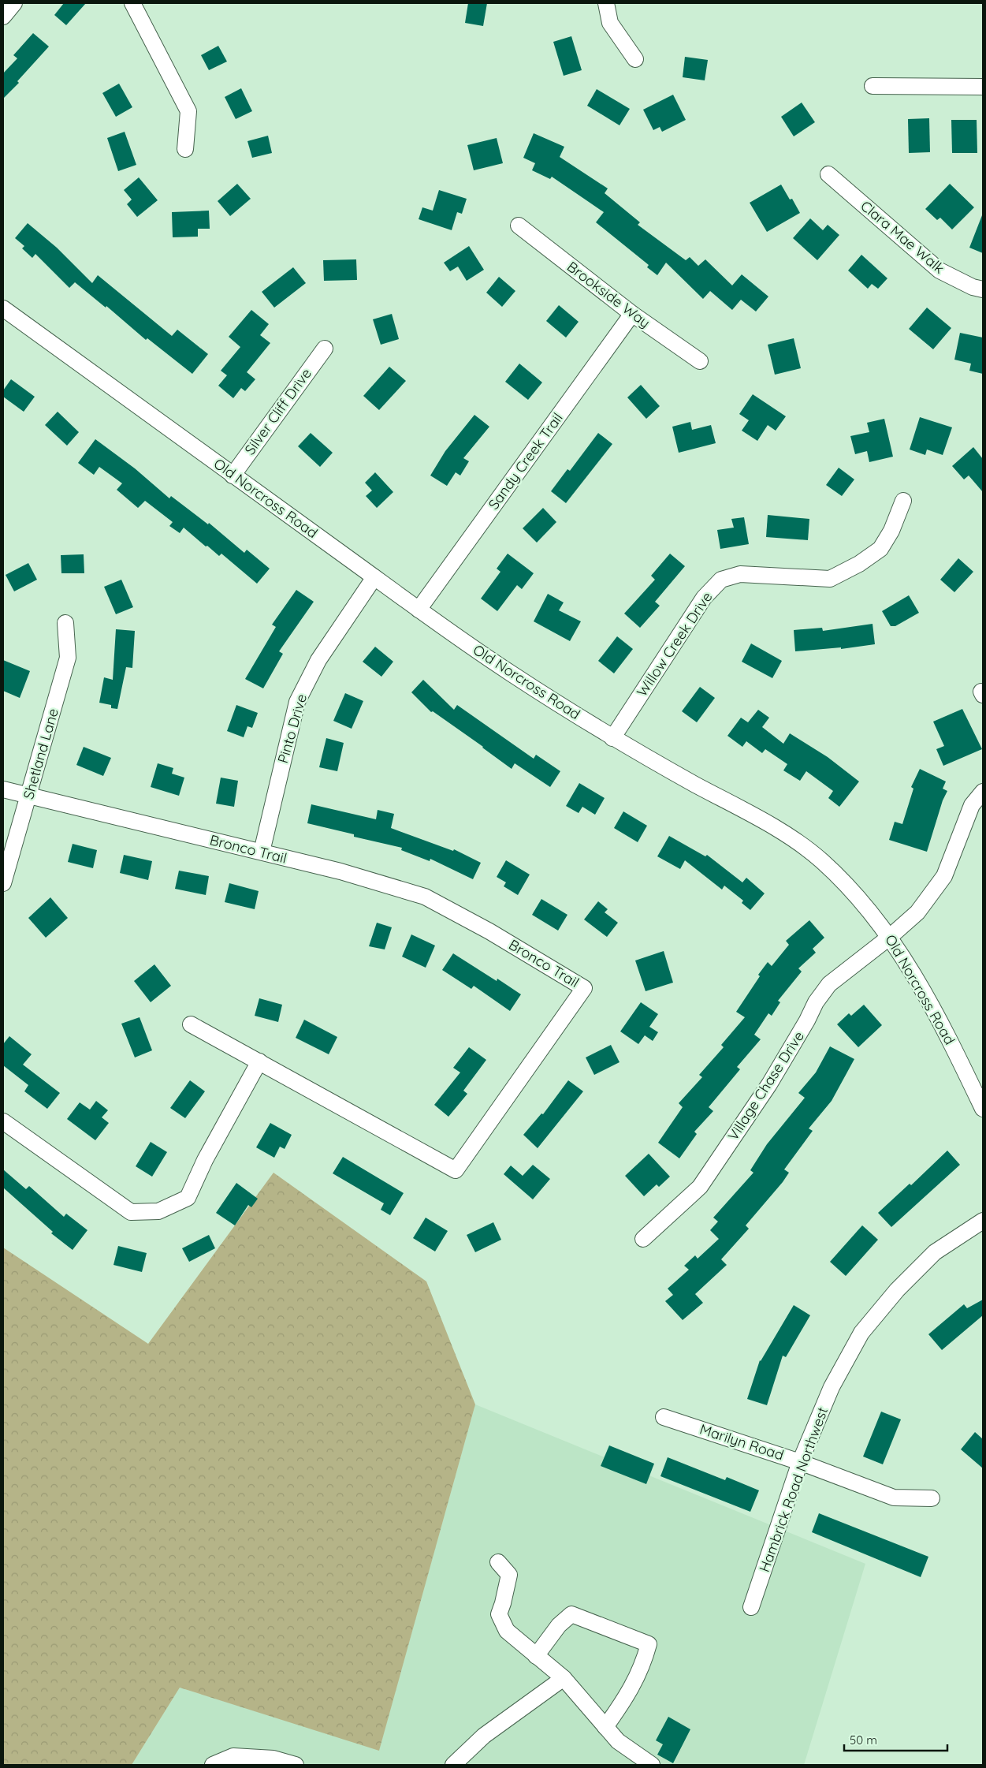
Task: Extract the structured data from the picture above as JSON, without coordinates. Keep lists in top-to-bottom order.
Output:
{
  "streets": {
    "street": [
      "Clara Mae Walk",
      "Brookside Way",
      "Silver Cliff Drive",
      "Sandy Creek Trail",
      "Old Norcross Road",
      "Willow Creek Drive",
      "Pinto Drive",
      "Shetland Lane",
      "Bronco Trail",
      "Village Chase Drive",
      "Marilyn Road",
      "Hambrick Road Northwest"
    ]
  },
  "crossings": [
    ["Brookside Way", "Sandy Creek Trail"],
    ["Silver Cliff Drive", "Old Norcross Road"],
    ["Sandy Creek Trail", "Old Norcross Road"],
    ["Old Norcross Road", "Willow Creek Drive"],
    ["Old Norcross Road", "Pinto Drive"],
    ["Old Norcross Road", "Village Chase Drive"],
    ["Pinto Drive", "Bronco Trail"],
    ["Shetland Lane", "Bronco Trail"],
    ["Marilyn Road", "Hambrick Road Northwest"]
  ],
  "scale_bar": "50 m"
}
